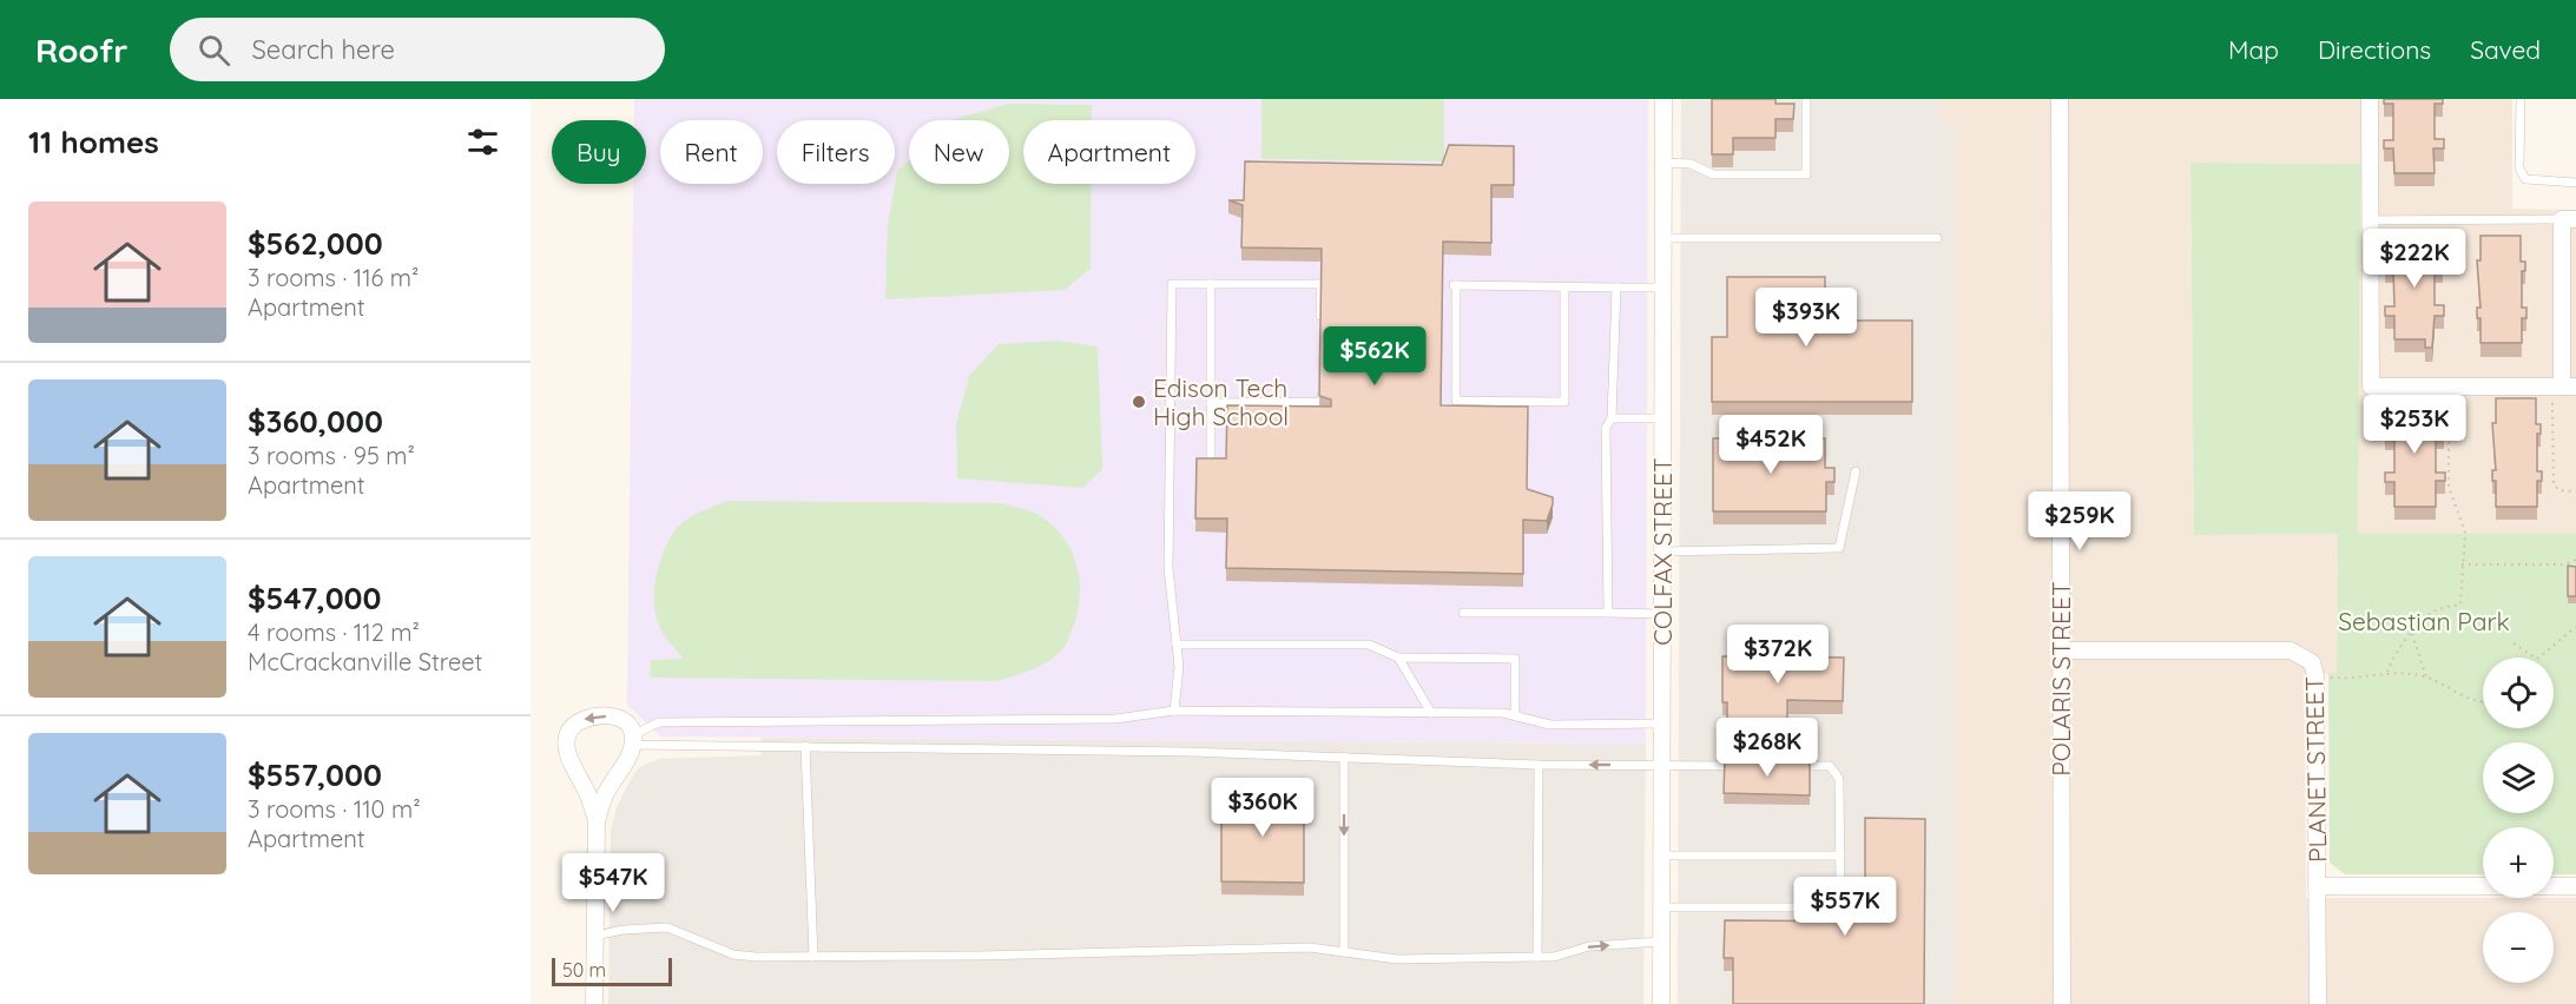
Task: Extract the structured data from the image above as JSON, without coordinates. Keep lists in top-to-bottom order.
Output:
{
  "streets": {
    "street": ["COLFAX STREET", "POLARIS STREET", "PLANET STREET"]
  },
  "crossings": [
    ["POLARIS STREET", "PLANET STREET"]
  ],
  "parks": ["Sebastian Park"],
  "places": ["Edison Tech High School"],
  "scale_bar": "50 m",
  "page": {
    "header": "Roofr",
    "search": "Search here",
    "nav": ["Map", "Directions", "Saved"],
    "heading": "11 homes",
    "chip": [
      "Buy",
      "Rent",
      "Filters",
      "New",
      "Apartment"
    ],
    "list": [
      {
        "name": "$562,000",
        "note": "3 rooms · 116 m² · Apartment"
      },
      {
        "name": "$360,000",
        "note": "3 rooms · 95 m² · Apartment"
      },
      {
        "name": "$547,000",
        "note": "4 rooms · 112 m² · McCrackanville Street"
      },
      {
        "name": "$557,000",
        "note": "3 rooms · 110 m² · Apartment"
      }
    ],
    "price": [
      "$222K",
      "$393K",
      "$562K",
      "$253K",
      "$452K",
      "$259K",
      "$372K",
      "$268K",
      "$360K",
      "$547K",
      "$557K"
    ],
    "map_buttons": ["+", "−"],
    "scale": "50 m"
  }
}
